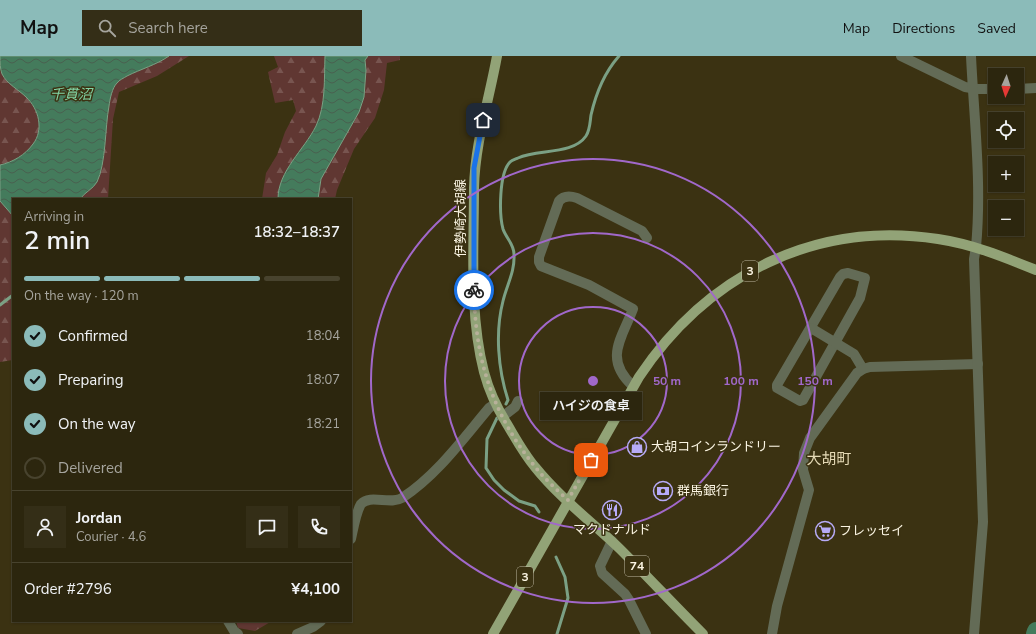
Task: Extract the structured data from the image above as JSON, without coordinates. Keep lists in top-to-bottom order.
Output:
{
  "streets": {
    "main road": ["伊勢崎大胡線", "3", "74"]
  },
  "crossings": [
    ["伊勢崎大胡線", "3"]
  ],
  "districts": ["大胡町"],
  "water": ["千貫沼"],
  "places": {
    "shop": ["大胡コインランドリー"],
    "other": ["ハイジの食卓"],
    "bank": ["群馬銀行"],
    "restaurant": ["マクドナルド"],
    "supermarket": ["フレッセイ"]
  },
  "north": "bottom",
  "page": {
    "header": "Map",
    "search": "Search here",
    "nav": ["Map", "Directions", "Saved"],
    "map_buttons": ["+", "−"],
    "heading": ["2 min", "Arriving in", "18:32–18:37"],
    "panel": [
      "Jordan",
      "Courier · 4.6",
      "Order #2796",
      "¥4,100"
    ],
    "bar": "On the way · 120 m",
    "list": [
      ["Confirmed", "18:04"],
      ["Preparing", "18:07"],
      ["On the way", "18:21"],
      "Delivered"
    ],
    "bubble": "ハイジの食卓"
  },
  "rings": ["50 m", "100 m", "150 m"]
}
